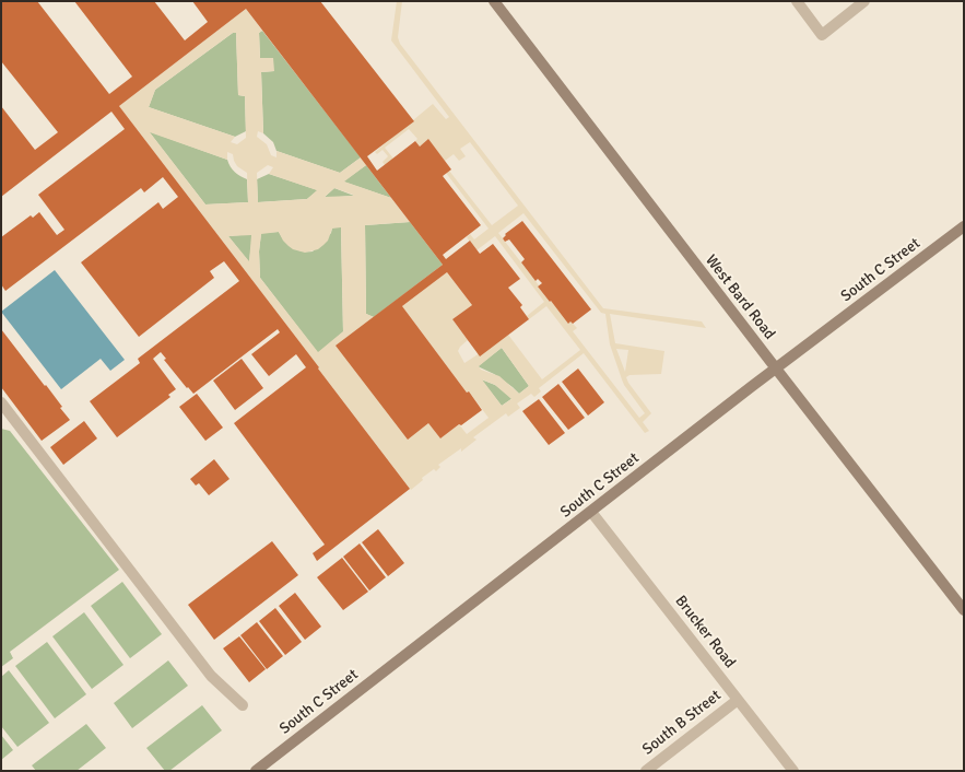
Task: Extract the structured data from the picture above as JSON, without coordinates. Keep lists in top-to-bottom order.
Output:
{
  "streets": {
    "street": [
      "South C Street",
      "West Bard Road",
      "Brucker Road",
      "South B Street"
    ]
  },
  "crossings": [
    ["South C Street", "West Bard Road"],
    ["South C Street", "Brucker Road"],
    ["Brucker Road", "South B Street"]
  ]
}
